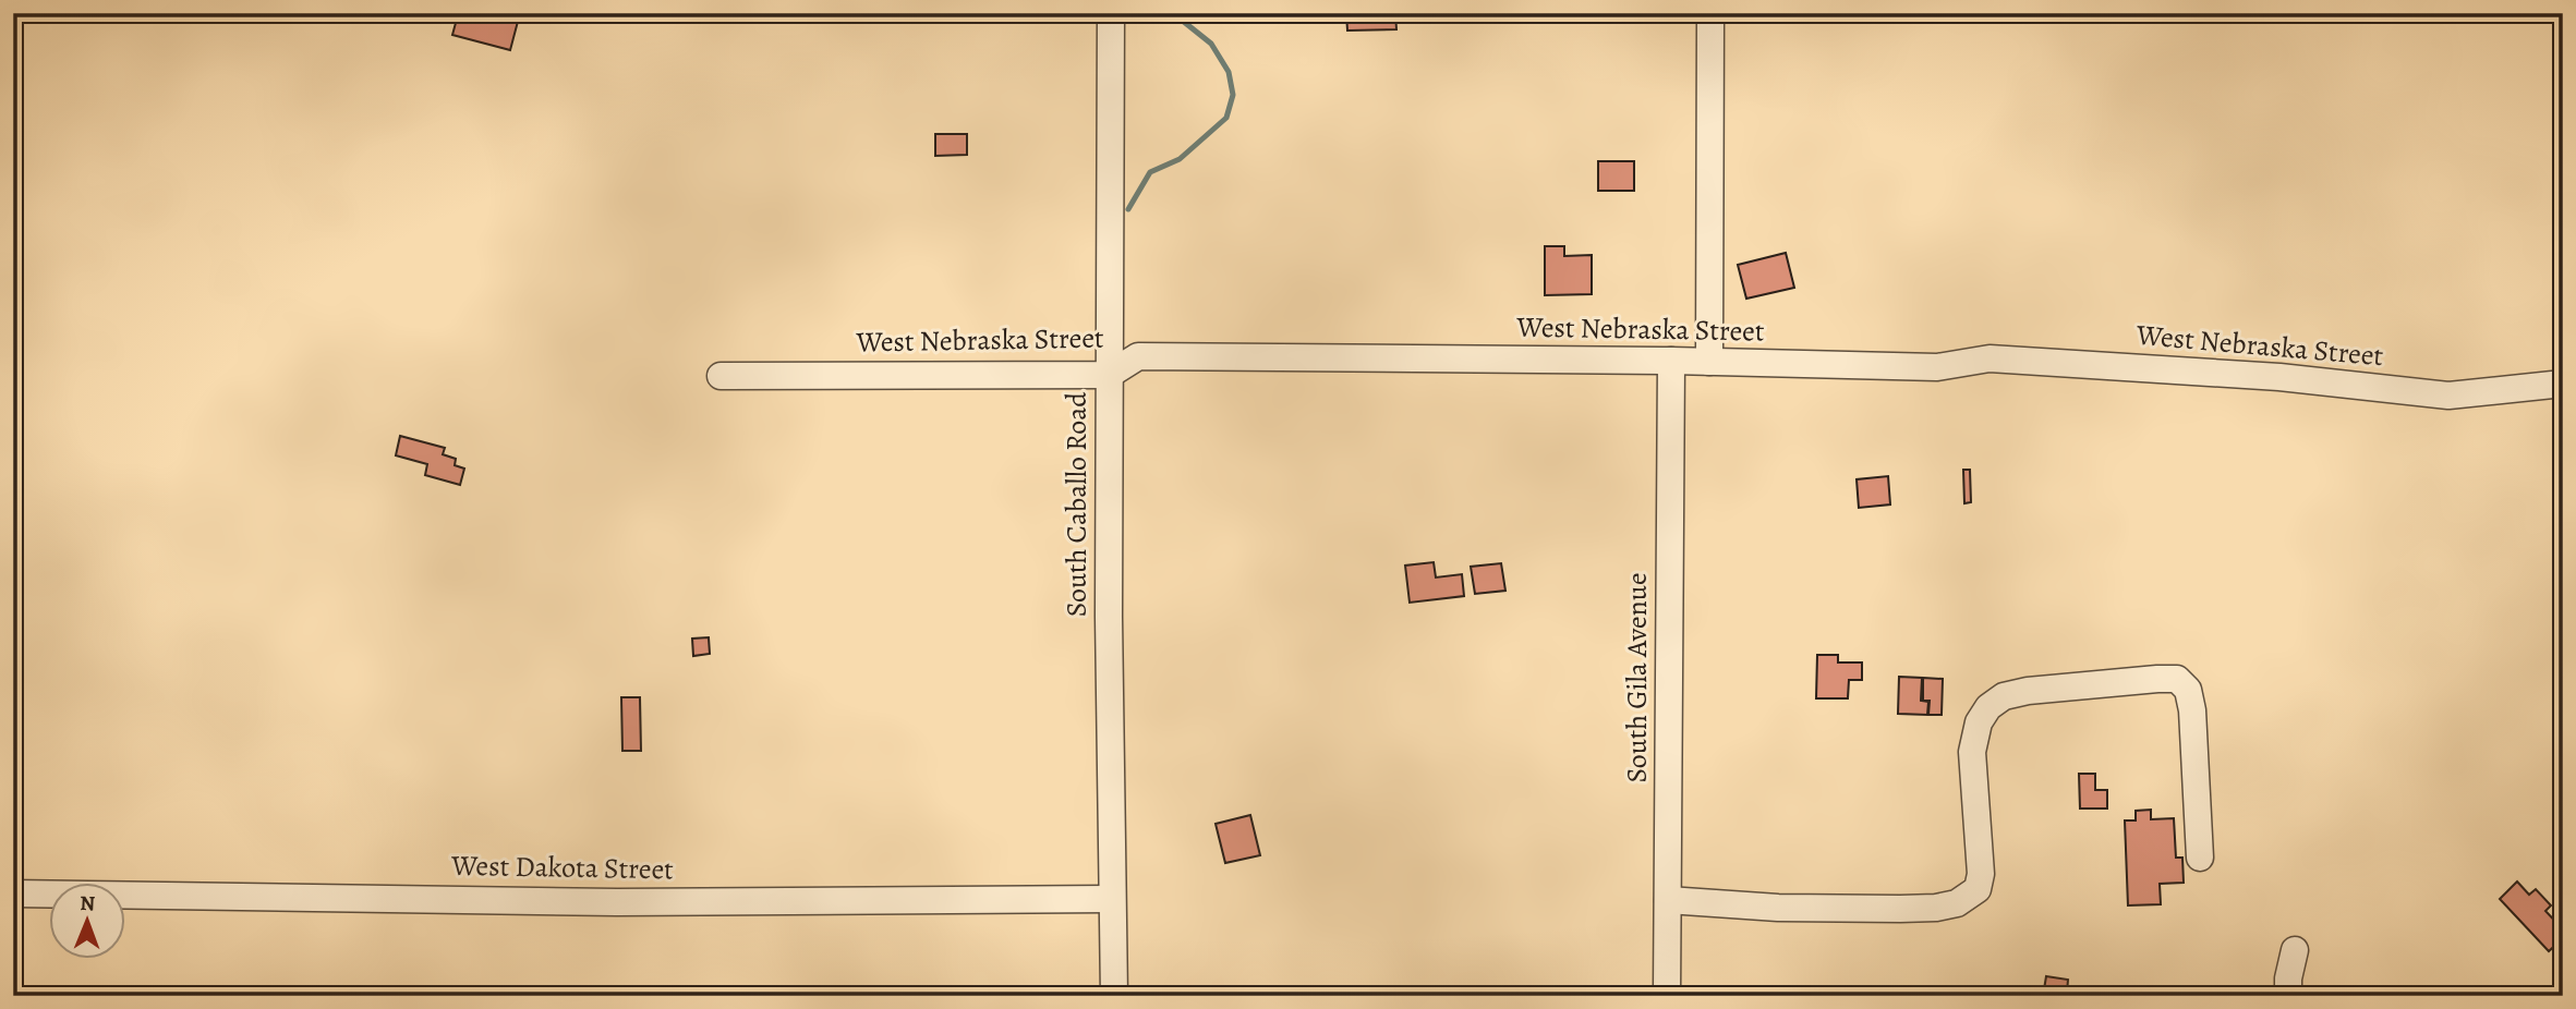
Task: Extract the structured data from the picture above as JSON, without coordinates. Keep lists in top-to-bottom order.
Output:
{
  "streets": {
    "street": [
      "West Nebraska Street",
      "South Caballo Road",
      "South Gila Avenue",
      "West Dakota Street"
    ]
  },
  "crossings": [
    ["West Nebraska Street", "South Caballo Road"],
    ["West Nebraska Street", "South Gila Avenue"],
    ["South Caballo Road", "West Dakota Street"]
  ],
  "north": "top"
}
